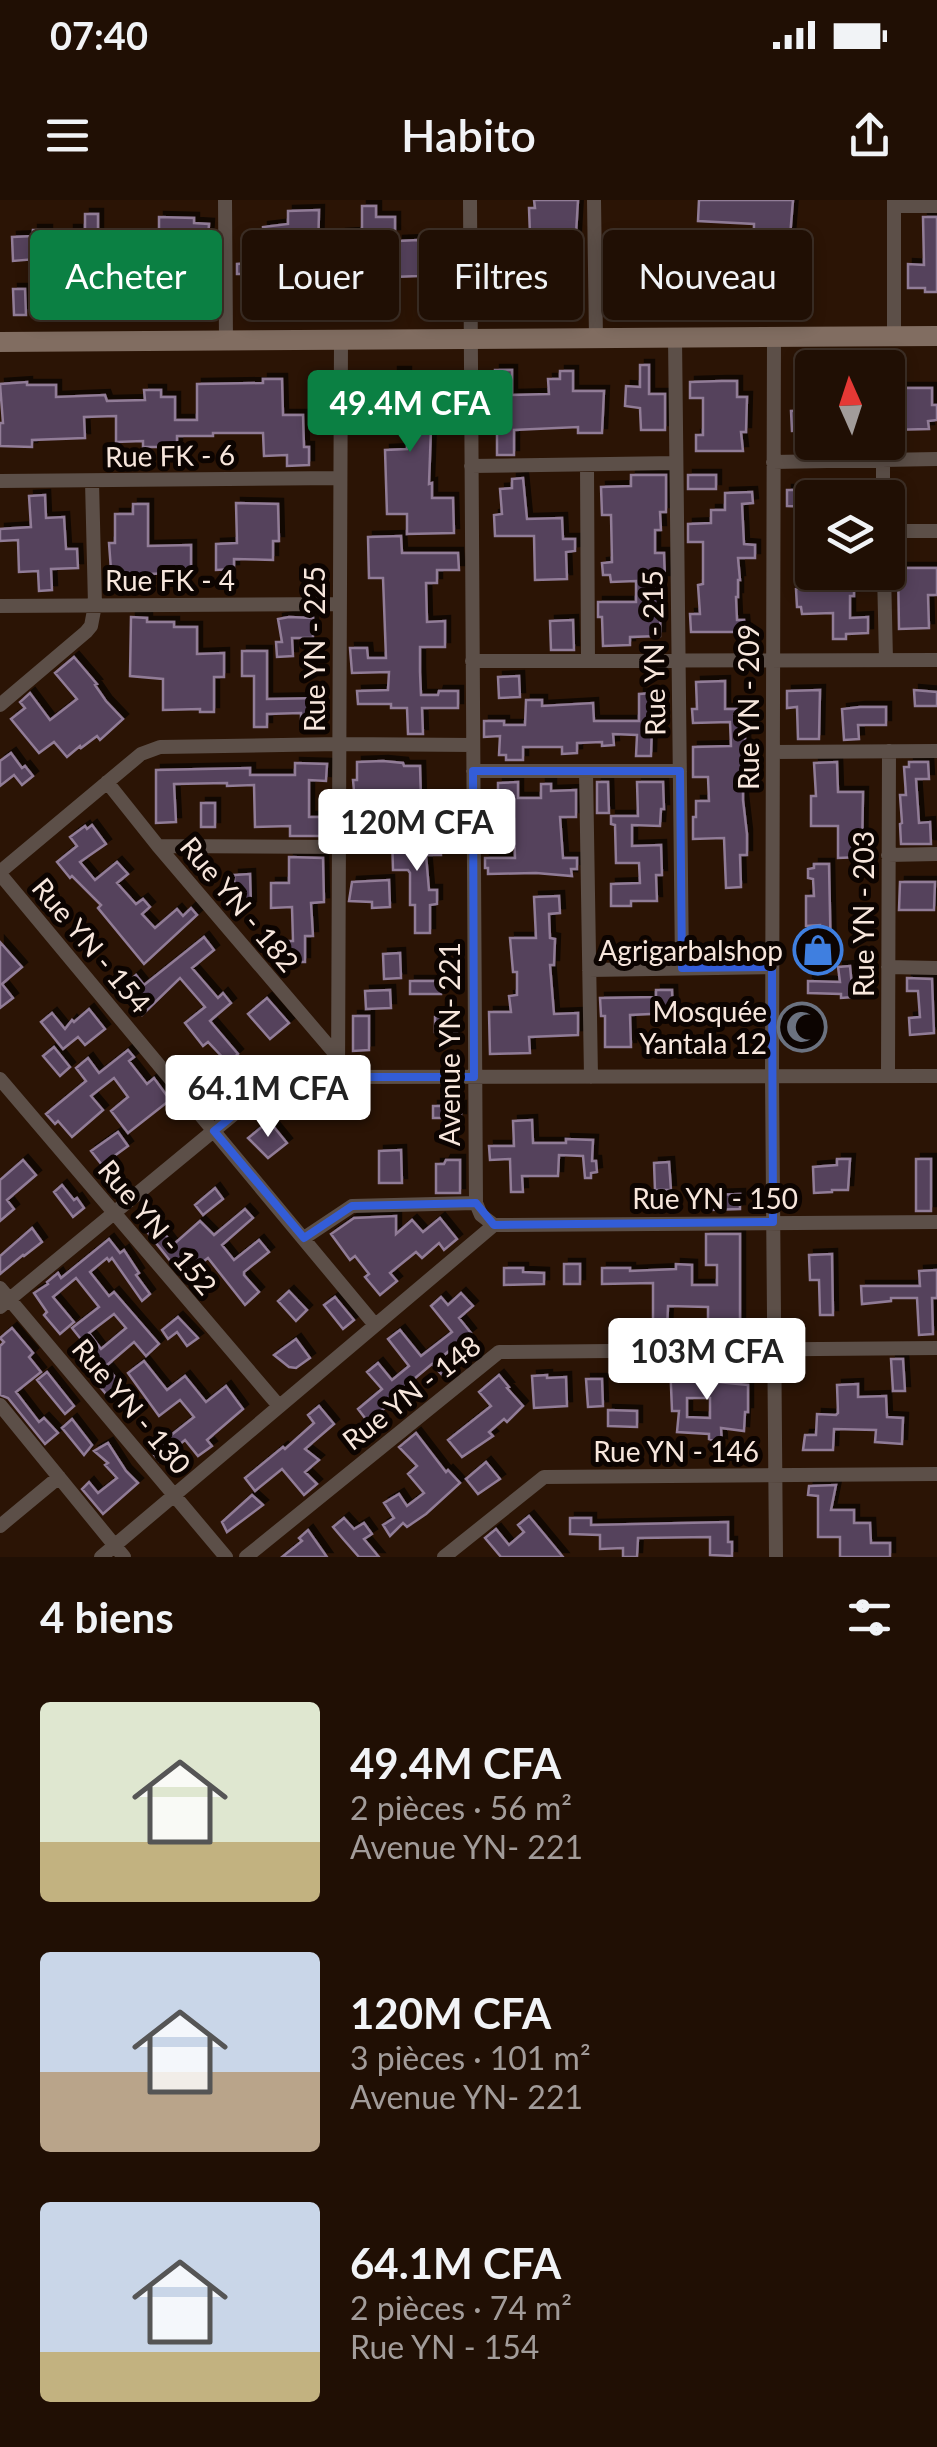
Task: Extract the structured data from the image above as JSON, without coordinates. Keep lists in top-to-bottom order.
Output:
{
  "streets": {
    "street": [
      "Rue FK - 6",
      "Rue FK - 4",
      "Rue YN - 225",
      "Rue YN - 215",
      "Rue YN - 209",
      "Rue YN - 182",
      "Rue YN - 203",
      "Rue YN - 154",
      "Avenue YN- 221",
      "Rue YN - 150",
      "Rue YN - 152",
      "Rue YN - 148",
      "Rue YN - 130",
      "Rue YN - 146"
    ]
  },
  "crossings": [
    ["Rue FK - 6", "Rue YN - 225"],
    ["Rue FK - 4", "Rue YN - 225"],
    ["Rue YN - 225", "Rue YN - 182"],
    ["Rue YN - 209", "Rue YN - 150"],
    ["Rue YN - 209", "Rue YN - 148"],
    ["Rue YN - 209", "Rue YN - 146"]
  ],
  "places": {
    "shop": ["Agrigarbalshop"],
    "mosque": ["Mosquée Yantala 12"]
  },
  "north": "top",
  "page": {
    "status": "07:40",
    "header": "Habito",
    "chip": [
      "Acheter",
      "Louer",
      "Filtres",
      "Nouveau"
    ],
    "price": [
      "49.4M CFA",
      "120M CFA",
      "64.1M CFA",
      "103M CFA"
    ],
    "heading": "4 biens",
    "list": [
      {
        "name": "49.4M CFA",
        "note": "2 pièces · 56 m² · Avenue YN- 221"
      },
      {
        "name": "120M CFA",
        "note": "3 pièces · 101 m² · Avenue YN- 221"
      },
      {
        "name": "64.1M CFA",
        "note": "2 pièces · 74 m² · Rue YN - 154"
      }
    ]
  }
}
